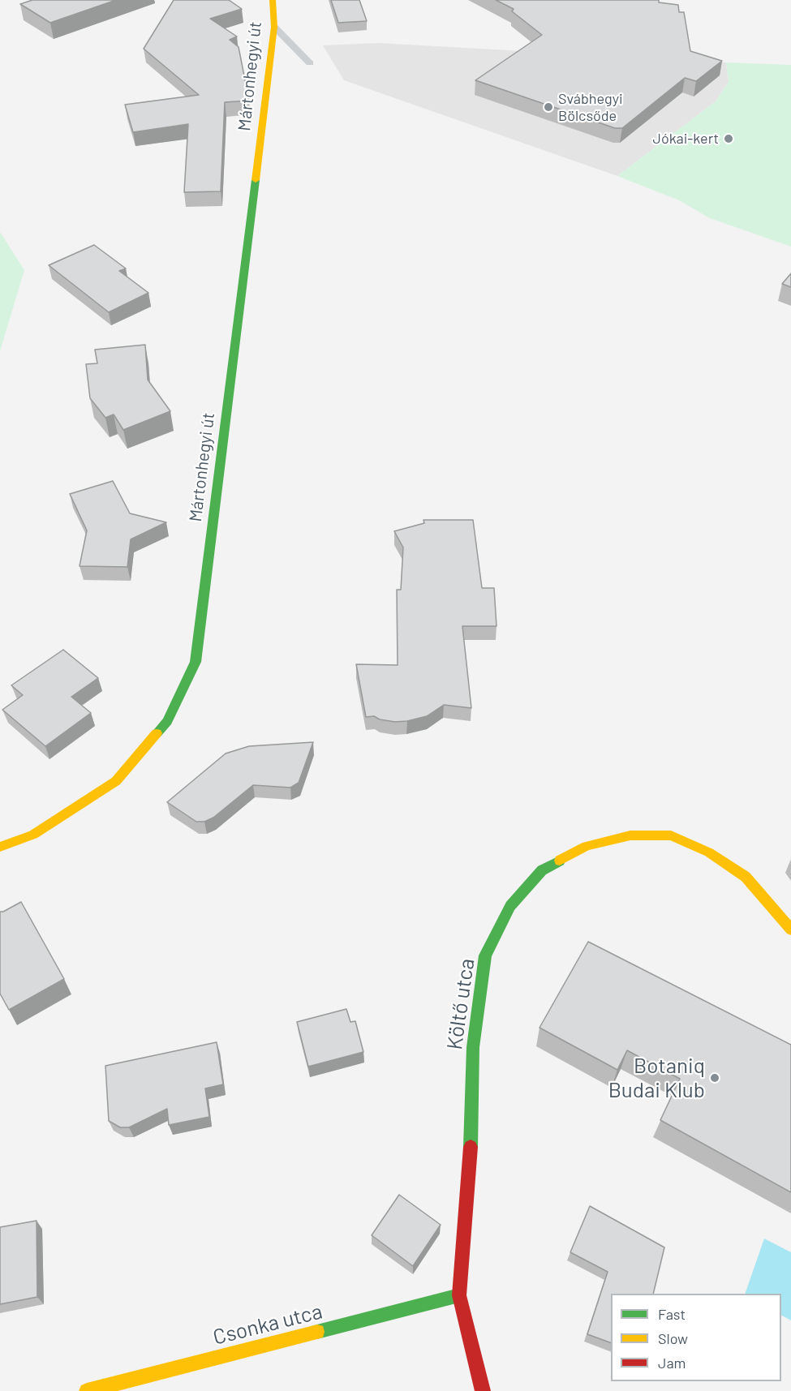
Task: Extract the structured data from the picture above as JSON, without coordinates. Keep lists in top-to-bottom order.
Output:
{
  "streets": {
    "street": ["Mártonhegyi út", "Költő utca", "Csonka utca"]
  },
  "crossings": [
    ["Költő utca", "Csonka utca"]
  ],
  "places": ["Svábhegyi Bölcsőde", "Jókai-kert", "Botaniq Budai Klub"],
  "legend": ["Fast", "Slow", "Jam"]
}
